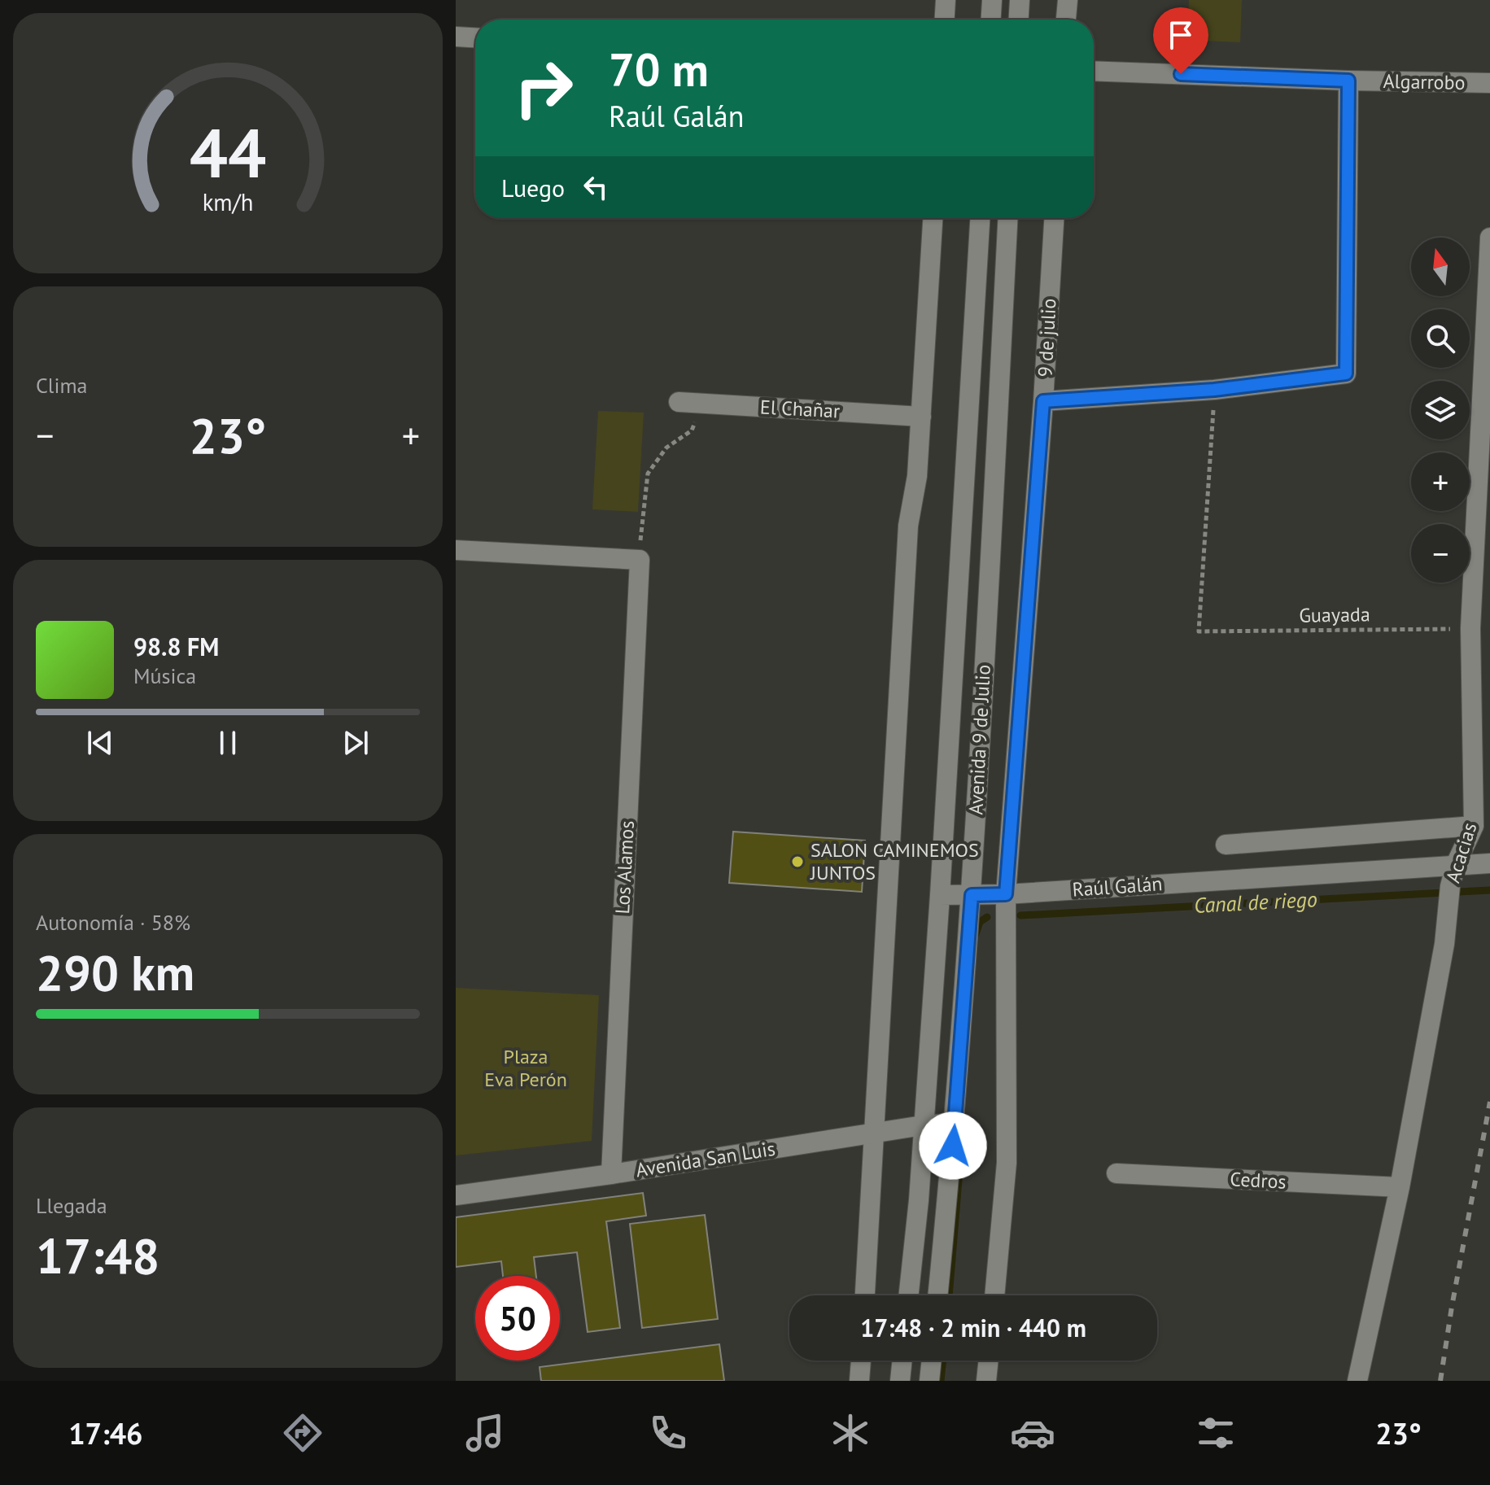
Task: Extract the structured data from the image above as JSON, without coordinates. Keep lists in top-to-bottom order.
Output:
{
  "streets": {
    "street": [
      "Algarrobo",
      "9 de julio",
      "El Chañar",
      "Avenida 9 de Julio",
      "Acacias",
      "Los Alamos",
      "Raúl Galán",
      "Avenida San Luis",
      "Cedros"
    ],
    "path": ["Guayada"]
  },
  "crossings": [
    ["9 de julio", "Raúl Galán"],
    ["Guayada", "Acacias"],
    ["Avenida 9 de Julio", "Raúl Galán"],
    ["Avenida 9 de Julio", "Avenida San Luis"],
    ["Acacias", "Raúl Galán"],
    ["Acacias", "Cedros"],
    ["Los Alamos", "Avenida San Luis"]
  ],
  "water": ["Canal de riego"],
  "parks": ["Plaza Eva Perón"],
  "places": ["SALON CAMINEMOS JUNTOS"],
  "north": "top",
  "page": {
    "turn": ["70 m", "Raúl Galán"],
    "then": "Luego",
    "map_buttons": ["+", "−"],
    "tile": [
      "Clima",
      ["Autonomía · 58%", "290 km"],
      ["Llegada", "17:48"]
    ],
    "heat": ["−", "23°", "+"],
    "song": ["98.8 FM", "Música"],
    "limit": "50",
    "trip": "17:48 · 2 min · 440 m",
    "tabs": ["17:46", "23°"],
    "gauge": ["44", "km/h"]
  }
}
